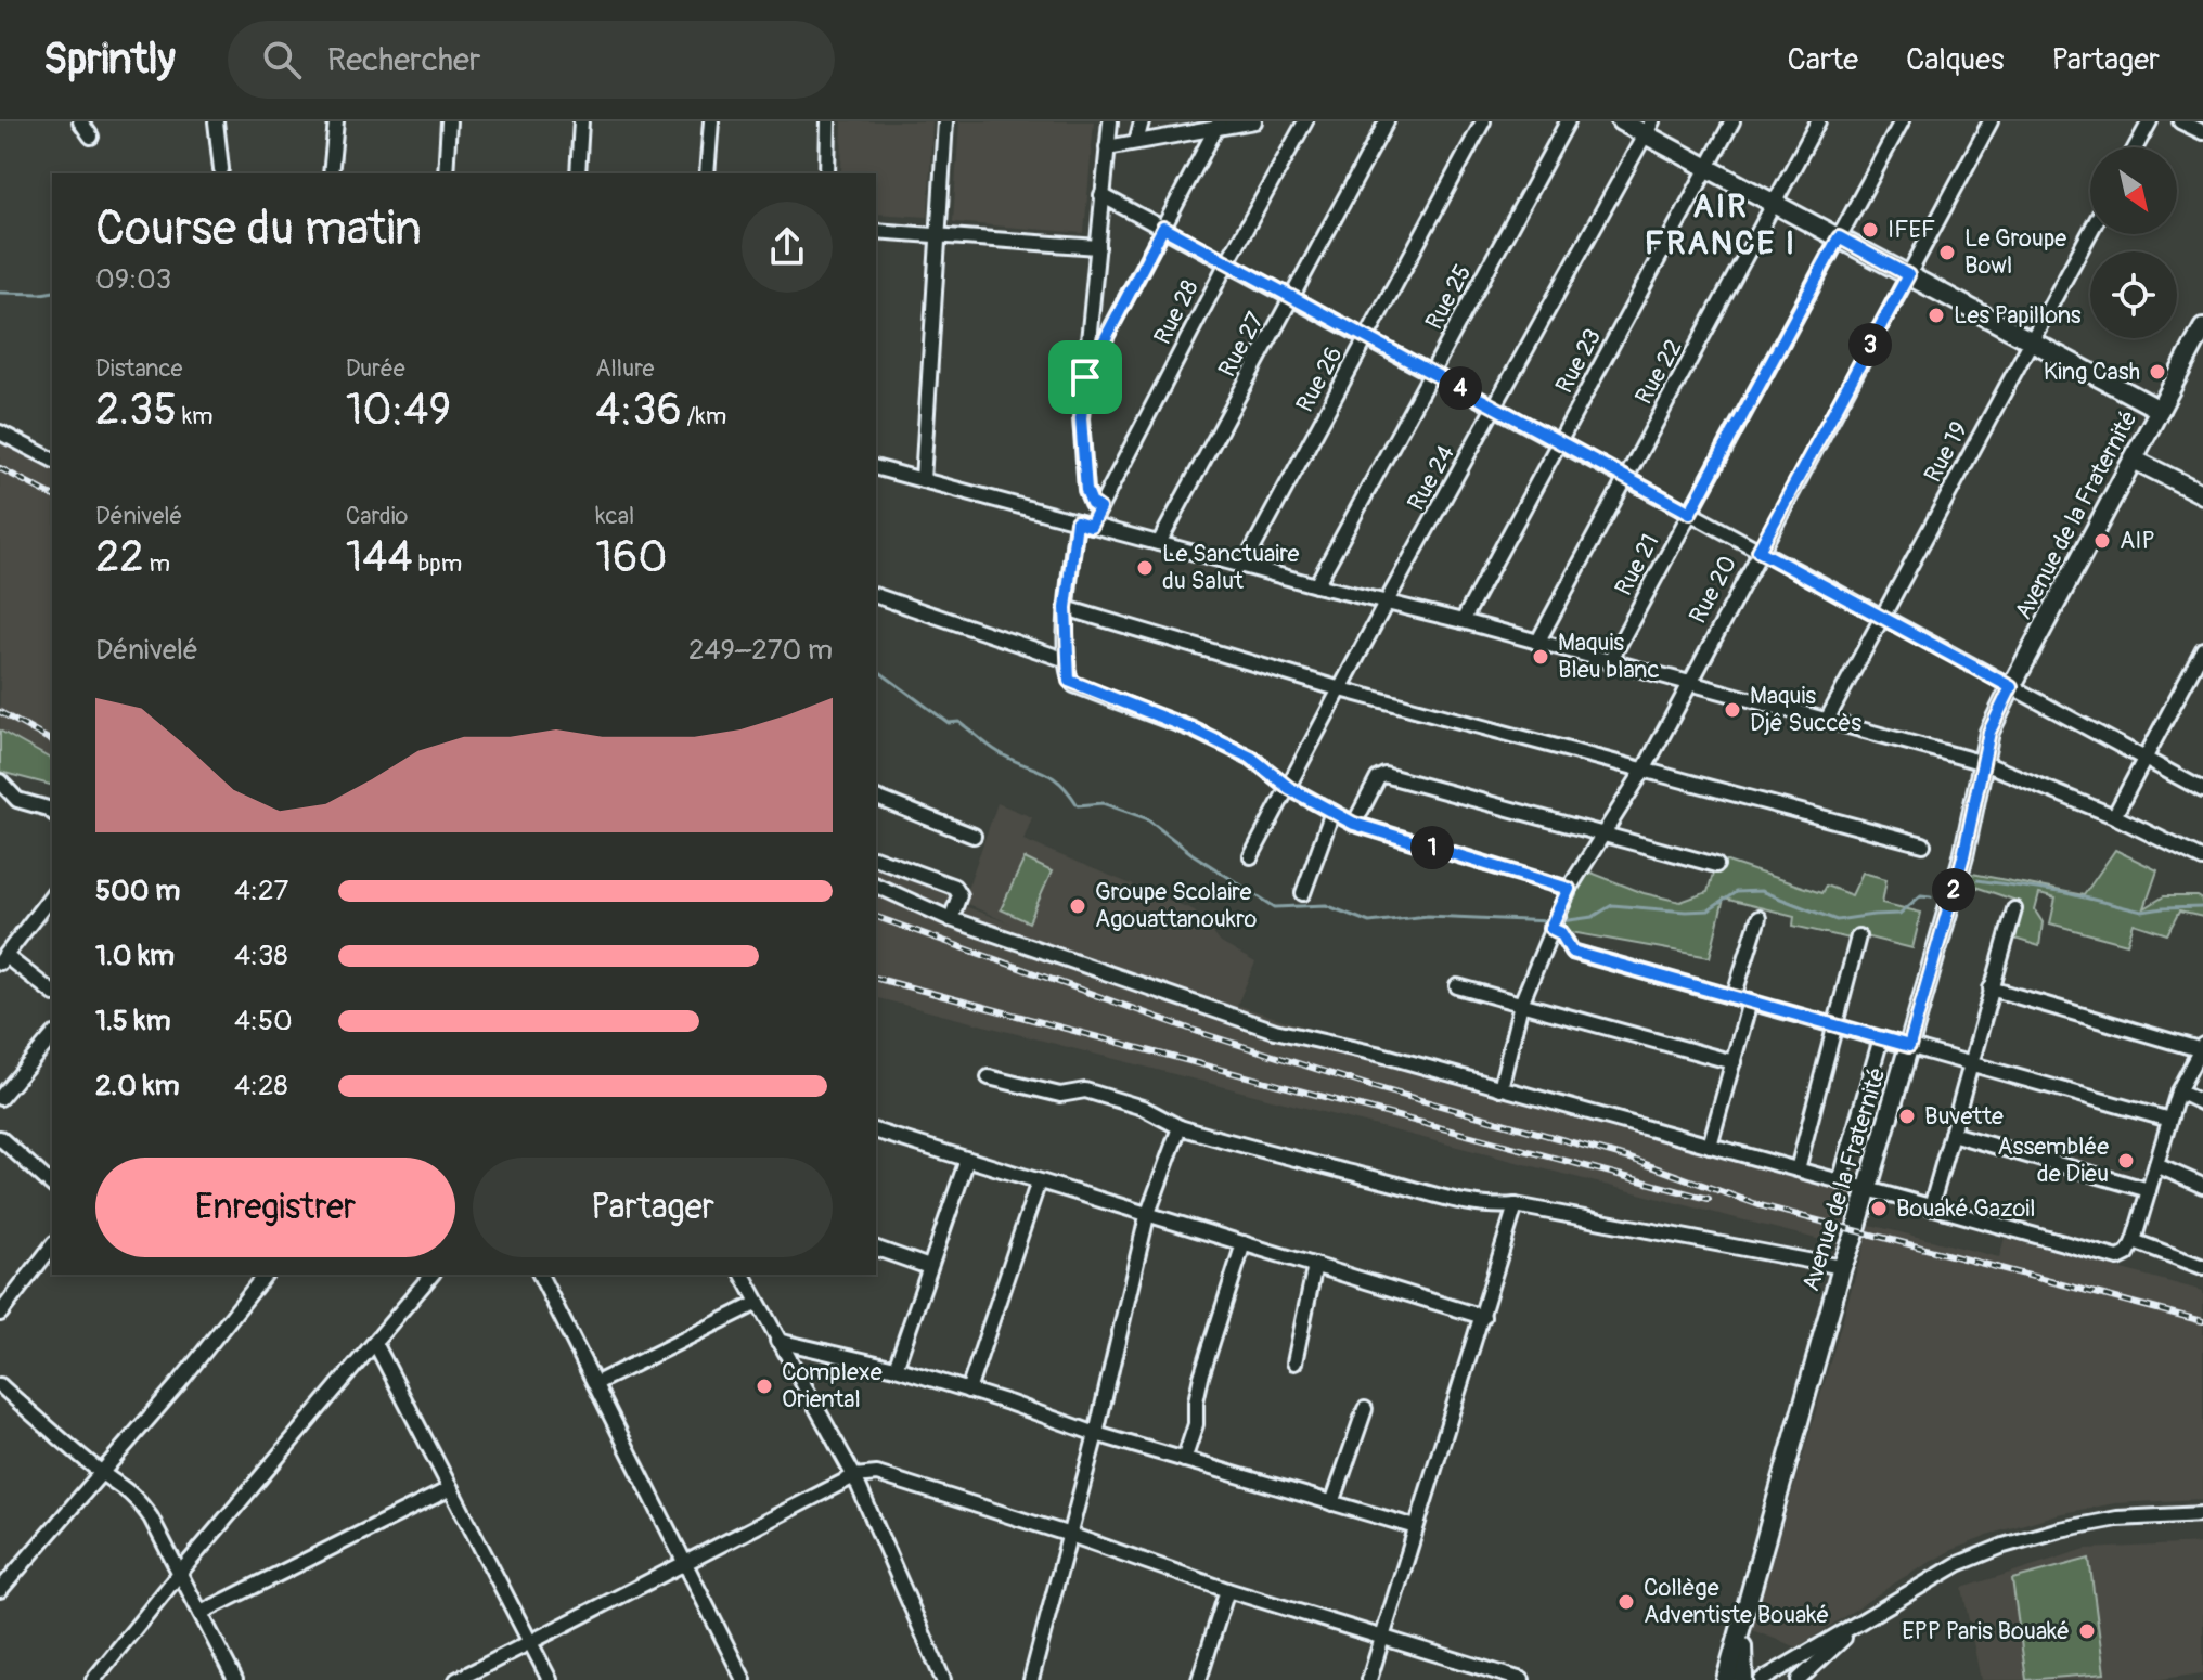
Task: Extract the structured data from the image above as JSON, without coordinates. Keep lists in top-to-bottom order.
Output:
{
  "streets": {
    "main road": ["Avenue de la Fraternité"],
    "street": [
      "Rue 25",
      "Rue 28",
      "Rue 27",
      "Rue 23",
      "Rue 22",
      "Rue 26",
      "Rue 19",
      "Rue 24",
      "Rue 21",
      "Rue 20"
    ]
  },
  "districts": ["AIR FRANCE I"],
  "places": [
    "IFEF",
    "Le Groupe Bowl",
    "Les Papillons",
    "King Cash",
    "AIP",
    "Le Sanctuaire du Salut",
    "Maquis Bleu blanc",
    "Maquis Djê Succès",
    "Groupe Scolaire Agouattanoukro",
    "Buvette",
    "Assemblée de Dieu",
    "Bouaké Gazoil",
    "Complexe Oriental",
    "Collège Adventiste Bouaké",
    "EPP Paris Bouaké"
  ],
  "north": "bottom right",
  "page": {
    "header": "Sprintly",
    "search": "Rechercher",
    "nav": ["Carte", "Calques", "Partager"],
    "heading": ["Course du matin", "09:03"],
    "stats": [
      ["Distance", "2.35 km"],
      ["Durée", "10:49"],
      ["Allure", "4:36 /km"],
      ["Dénivelé", "22 m"],
      ["Cardio", "144 bpm"],
      ["kcal", "160"]
    ],
    "pins": [
      "3",
      "4",
      "1",
      "2"
    ],
    "chart": ["Dénivelé", "249–270 m"],
    "list": [
      {
        "name": "500 m",
        "note": "4:27"
      },
      {
        "name": "1.0 km",
        "note": "4:38"
      },
      {
        "name": "1.5 km",
        "note": "4:50"
      },
      {
        "name": "2.0 km",
        "note": "4:28"
      }
    ],
    "buttons": ["Enregistrer", "Partager"]
  }
}
